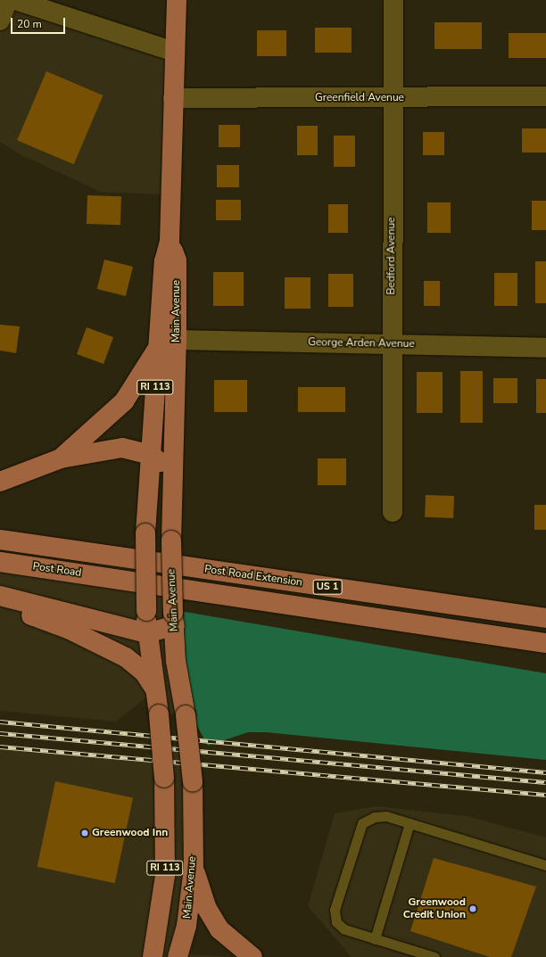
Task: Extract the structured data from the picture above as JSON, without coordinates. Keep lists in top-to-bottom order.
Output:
{
  "streets": {
    "main road": [
      "Main Avenue",
      "RI 113",
      "Post Road",
      "Post Road Extension",
      "US 1"
    ],
    "street": ["Greenfield Avenue", "Bedford Avenue", "George Arden Avenue"]
  },
  "crossings": [
    ["Greenfield Avenue", "Bedford Avenue"],
    ["Greenfield Avenue", "Main Avenue"],
    ["Bedford Avenue", "George Arden Avenue"],
    ["Main Avenue", "George Arden Avenue"],
    ["Post Road", "Post Road Extension"]
  ],
  "places": ["Greenwood Inn", "Greenwood Credit Union"],
  "scale_bar": "20 m"
}
